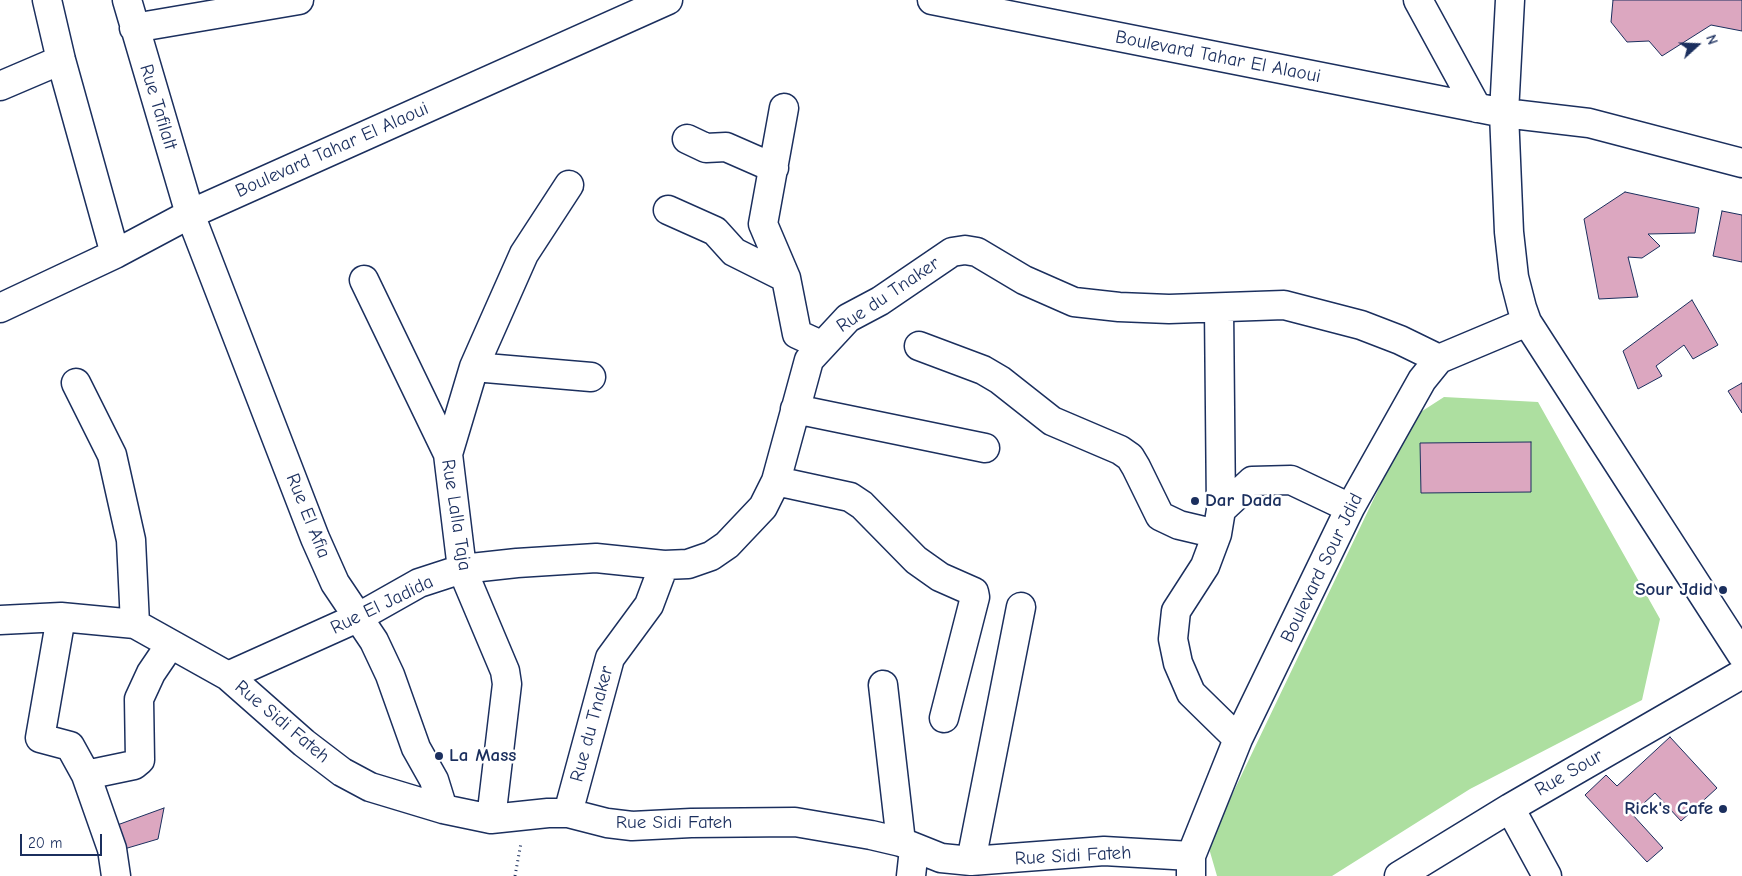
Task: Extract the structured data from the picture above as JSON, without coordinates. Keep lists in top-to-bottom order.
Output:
{
  "streets": {
    "street": [
      "Boulevard Tahar El Alaoui",
      "Rue Tafilalt",
      "Rue du Tnaker",
      "Rue Lalla Taja",
      "Rue El Afia",
      "Boulevard Sour Jdid",
      "Rue El Jadida",
      "Rue Sidi Fateh",
      "Rue Sour"
    ]
  },
  "crossings": [
    ["Boulevard Tahar El Alaoui", "Rue Tafilalt"],
    ["Boulevard Tahar El Alaoui", "Rue El Afia"],
    ["Rue Tafilalt", "Rue El Afia"],
    ["Rue du Tnaker", "Boulevard Sour Jdid"],
    ["Rue du Tnaker", "Rue El Jadida"],
    ["Rue du Tnaker", "Rue Sidi Fateh"],
    ["Rue Lalla Taja", "Rue El Jadida"],
    ["Rue Lalla Taja", "Rue Sidi Fateh"],
    ["Rue El Afia", "Rue El Jadida"],
    ["Rue El Afia", "Rue Sidi Fateh"],
    ["Boulevard Sour Jdid", "Rue Sidi Fateh"],
    ["Rue El Jadida", "Rue Sidi Fateh"]
  ],
  "places": [
    "Dar Dada",
    "Sour Jdid",
    "La Mass",
    "Rick's Cafe"
  ],
  "scale_bar": "20 m",
  "north": "right"
}
